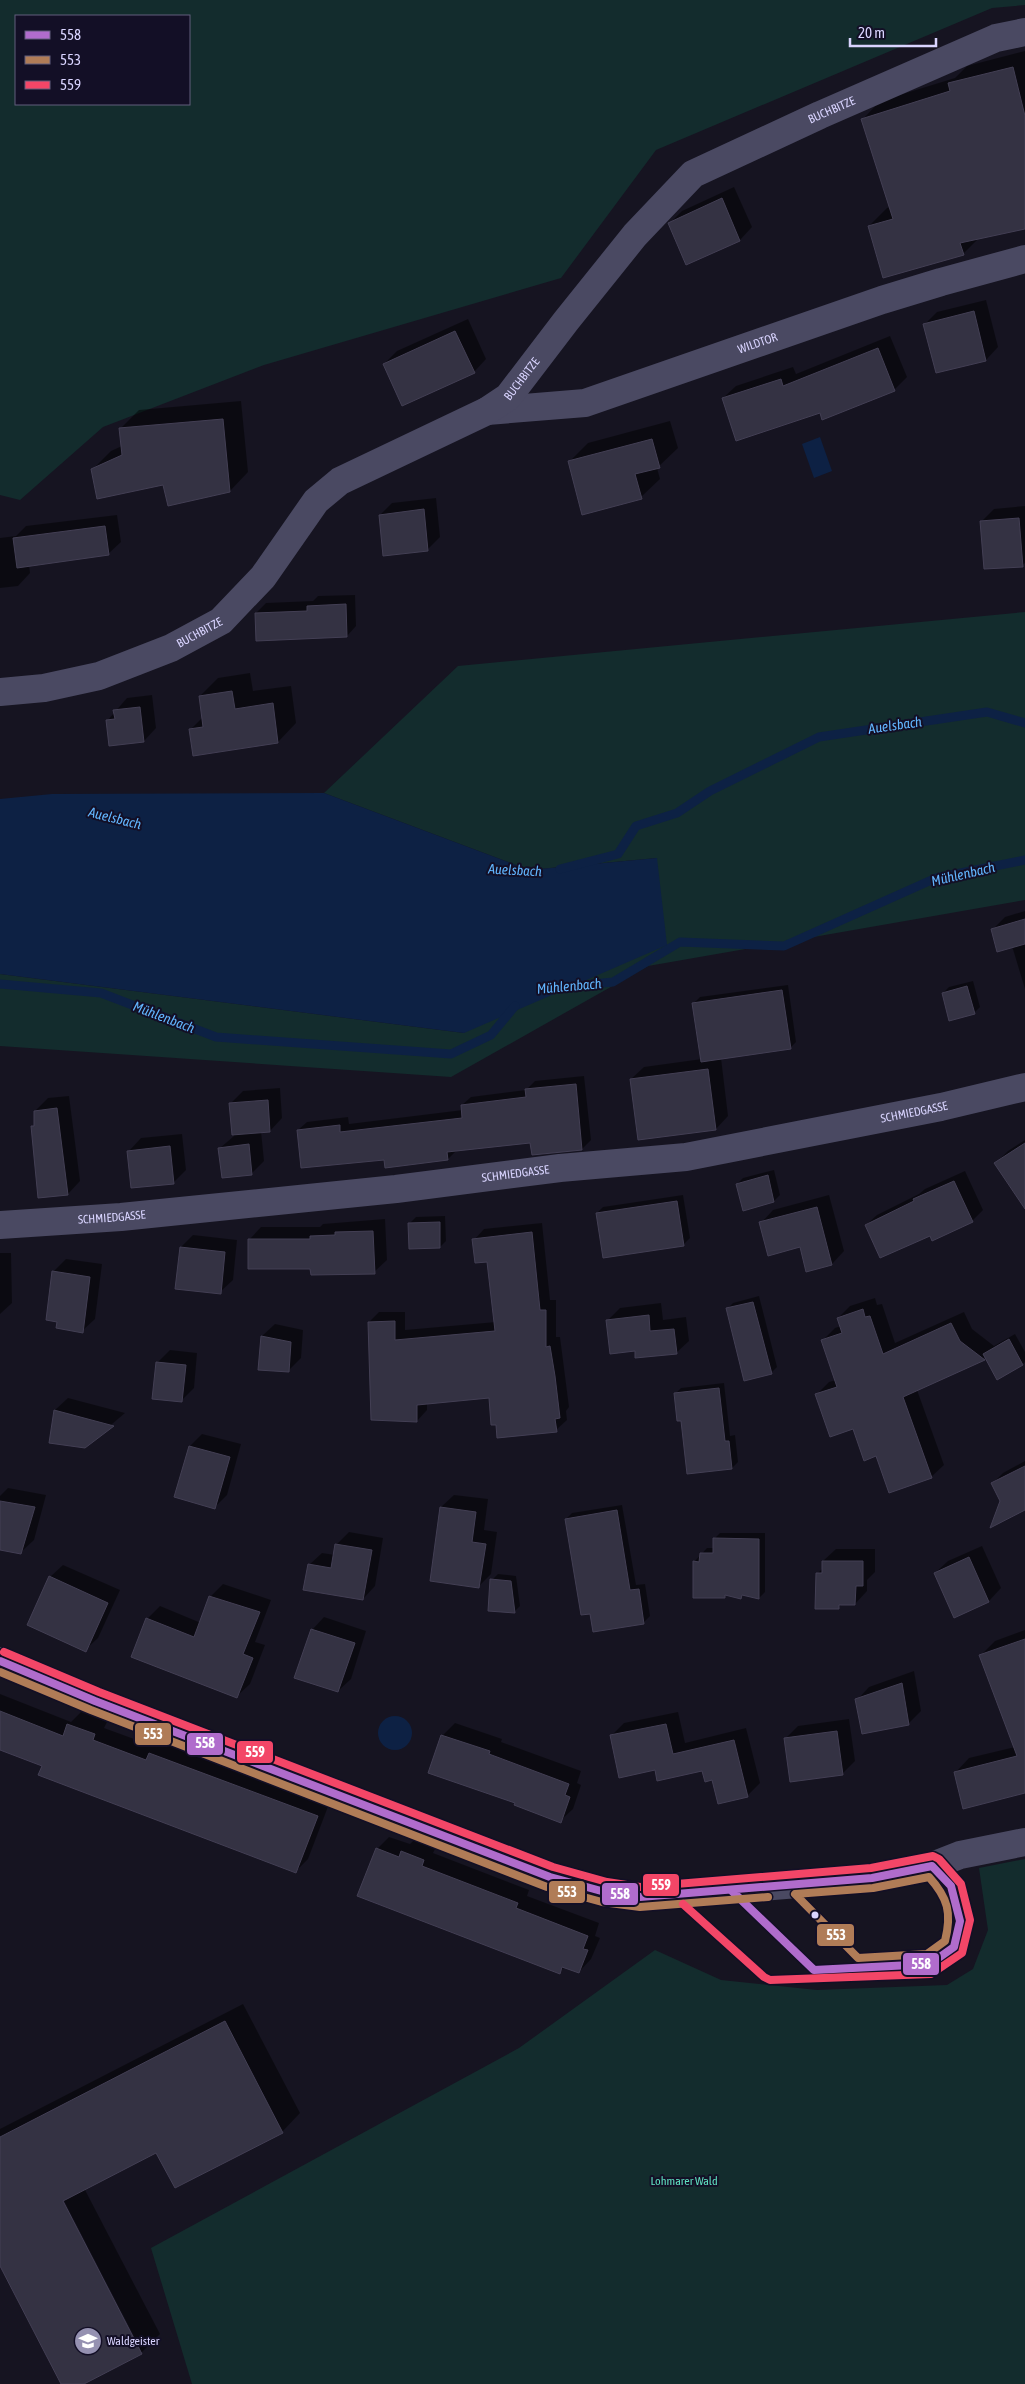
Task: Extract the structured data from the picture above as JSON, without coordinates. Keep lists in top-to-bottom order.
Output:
{
  "streets": {
    "street": ["BUCHBITZE", "WILDTOR", "SCHMIEDGASSE"]
  },
  "crossings": [
    ["BUCHBITZE", "WILDTOR"]
  ],
  "water": ["Auelsbach", "Mühlenbach"],
  "parks": ["Lohmarer Wald"],
  "places": {
    "school or university": ["Waldgeister"]
  },
  "lines": ["transit line 559", "transit line 558", "transit line 553"],
  "legend": ["558", "553", "559"],
  "scale_bar": "20 m"
}
